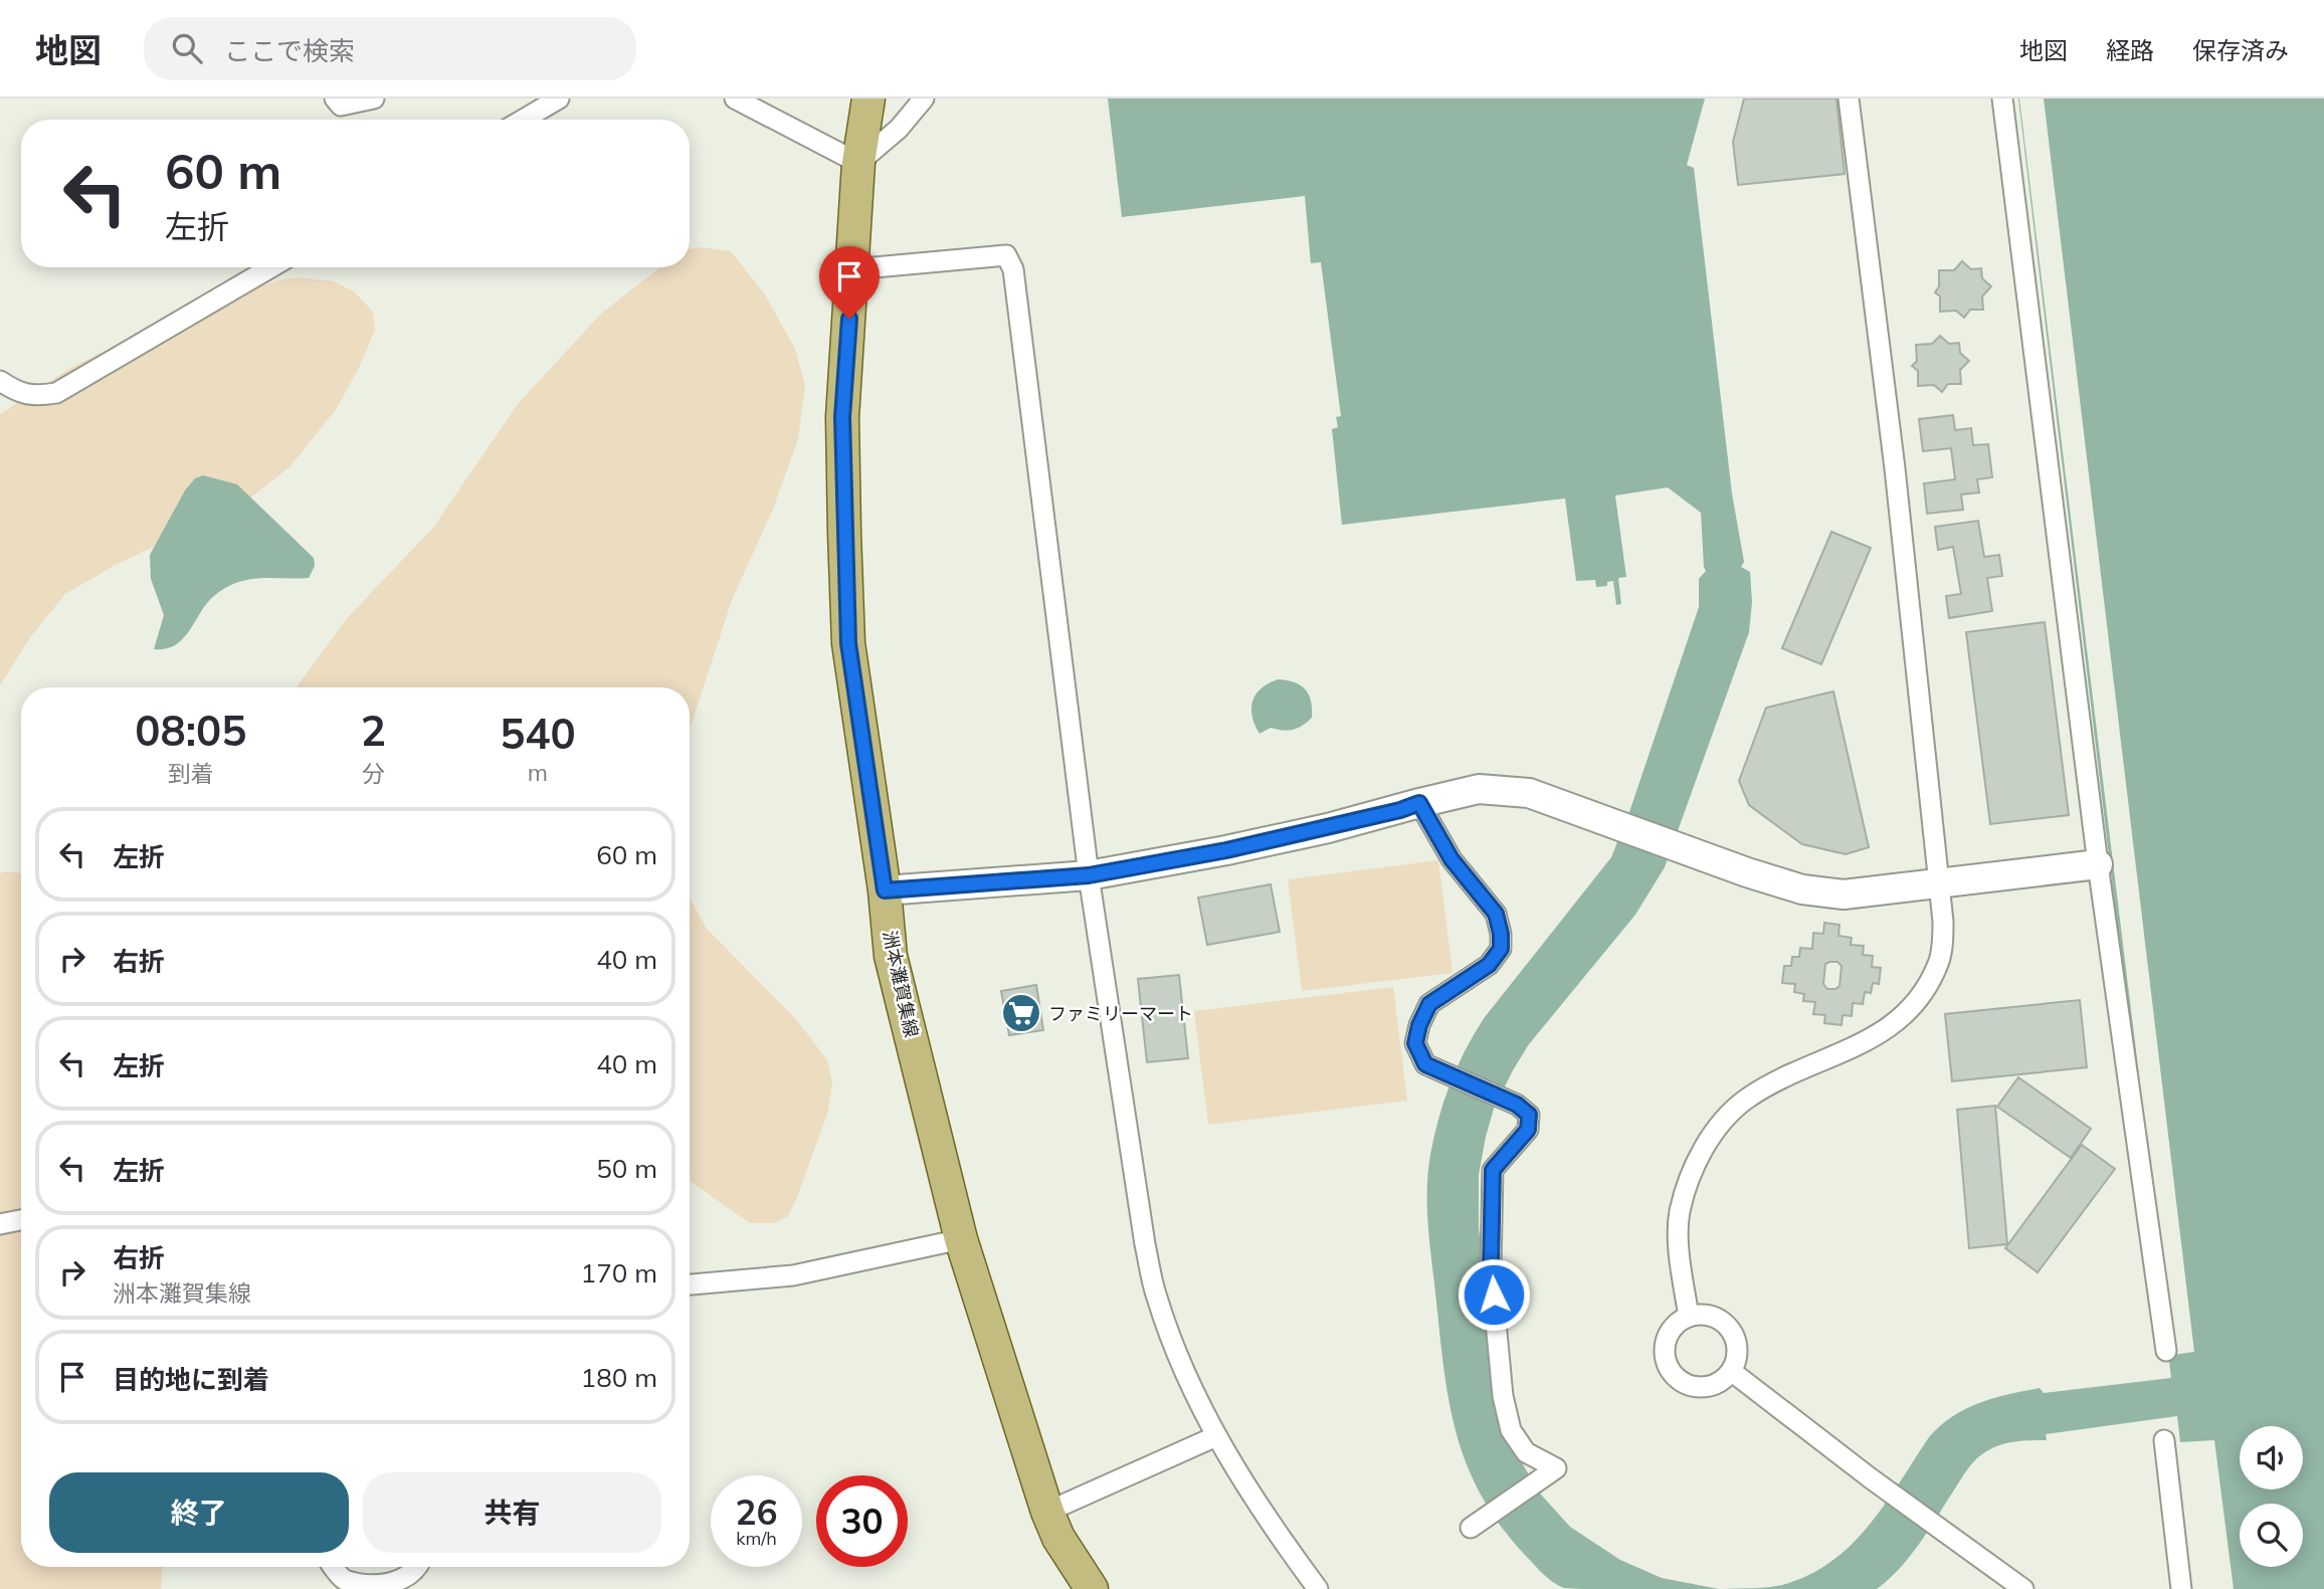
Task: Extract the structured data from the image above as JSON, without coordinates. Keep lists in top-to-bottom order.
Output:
{
  "streets": {
    "main road": ["洲本灘賀集線"]
  },
  "places": {
    "supermarket": ["ファミリーマート"]
  },
  "page": {
    "header": "地図",
    "search": "ここで検索",
    "nav": ["地図", "経路", "保存済み"],
    "turn": ["60 m", "左折"],
    "eta": [
      "08:05",
      "到着",
      "2",
      "分",
      "540",
      "m"
    ],
    "list": [
      {
        "name": "左折",
        "value": "60 m"
      },
      {
        "name": "右折",
        "value": "40 m"
      },
      {
        "name": "左折",
        "value": "40 m"
      },
      {
        "name": "左折",
        "value": "50 m"
      },
      {
        "name": "右折",
        "note": "洲本灘賀集線",
        "value": "170 m"
      },
      {
        "name": "目的地に到着",
        "value": "180 m"
      }
    ],
    "buttons": ["終了", "共有"],
    "speed": "26 km/h",
    "limit": "30"
  }
}
